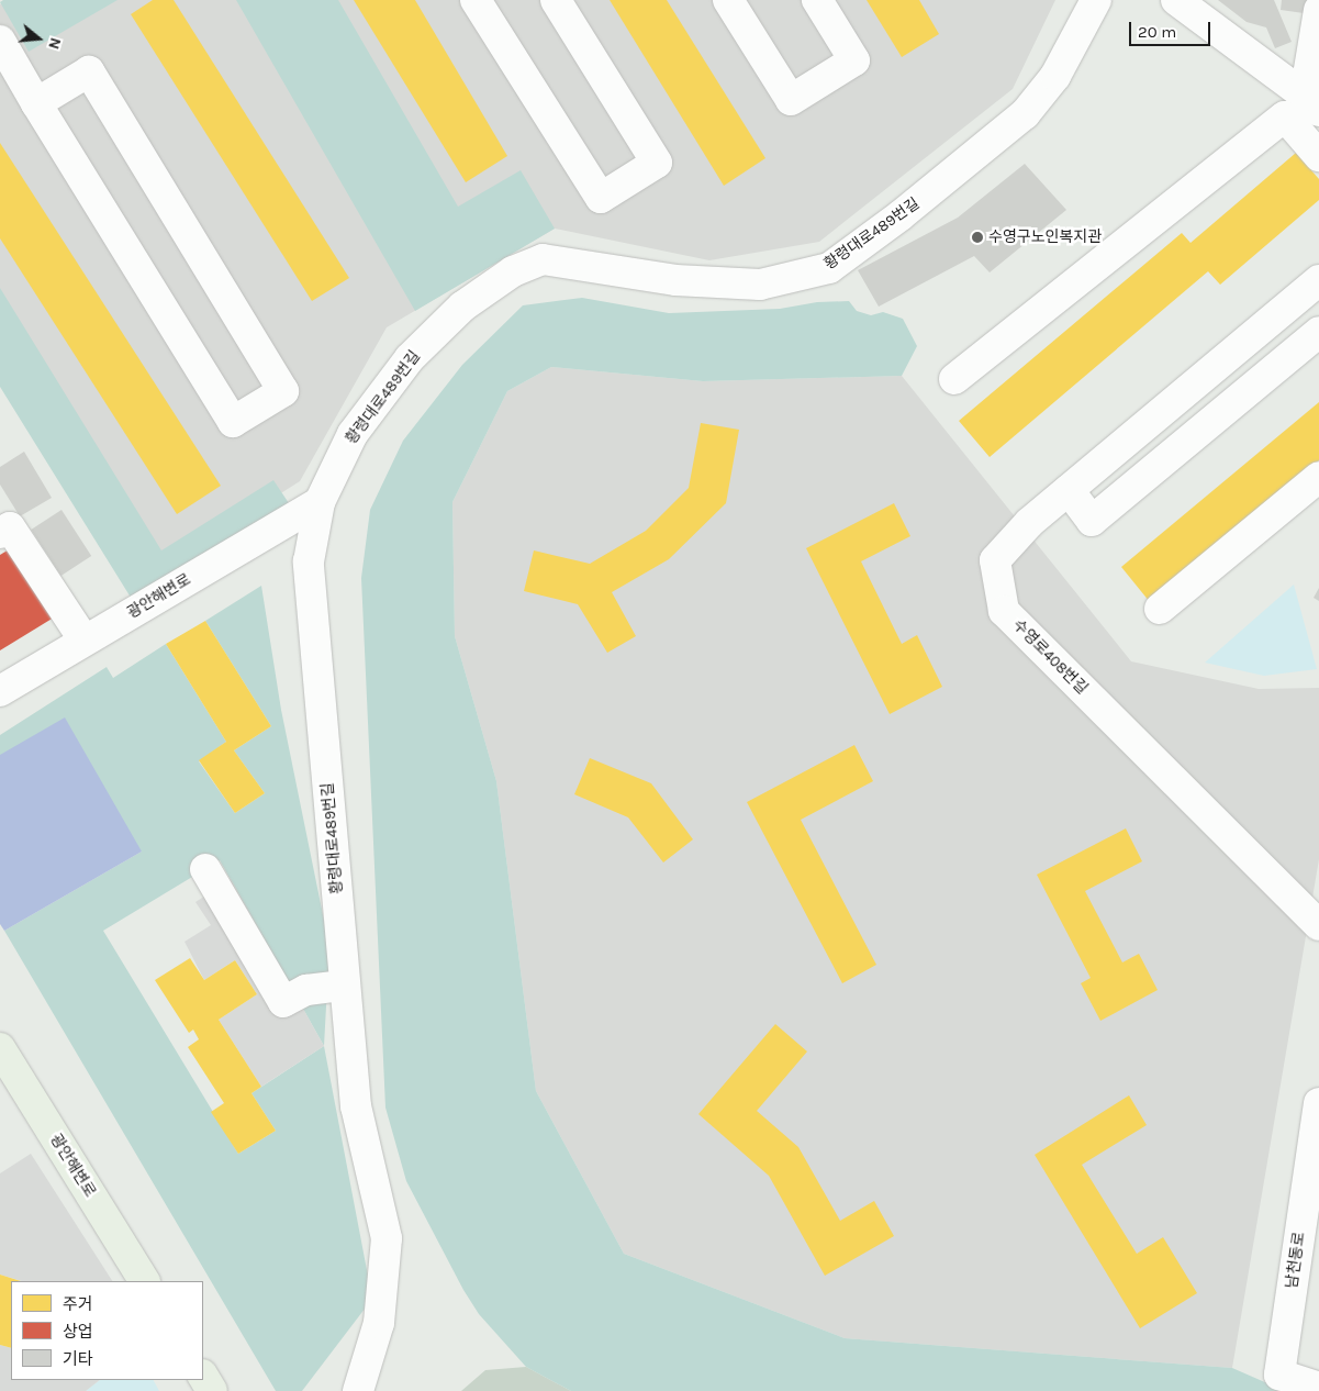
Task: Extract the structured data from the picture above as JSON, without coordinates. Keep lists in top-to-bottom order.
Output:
{
  "streets": {
    "main road": ["광안해변로"],
    "street": ["황령대로489번길", "수영로408번길", "남천동로"]
  },
  "crossings": [
    ["황령대로489번길", "광안해변로"]
  ],
  "places": ["수영구노인복지관"],
  "legend": ["주거", "상업", "기타"],
  "scale_bar": "20 m",
  "north": "right"
}
